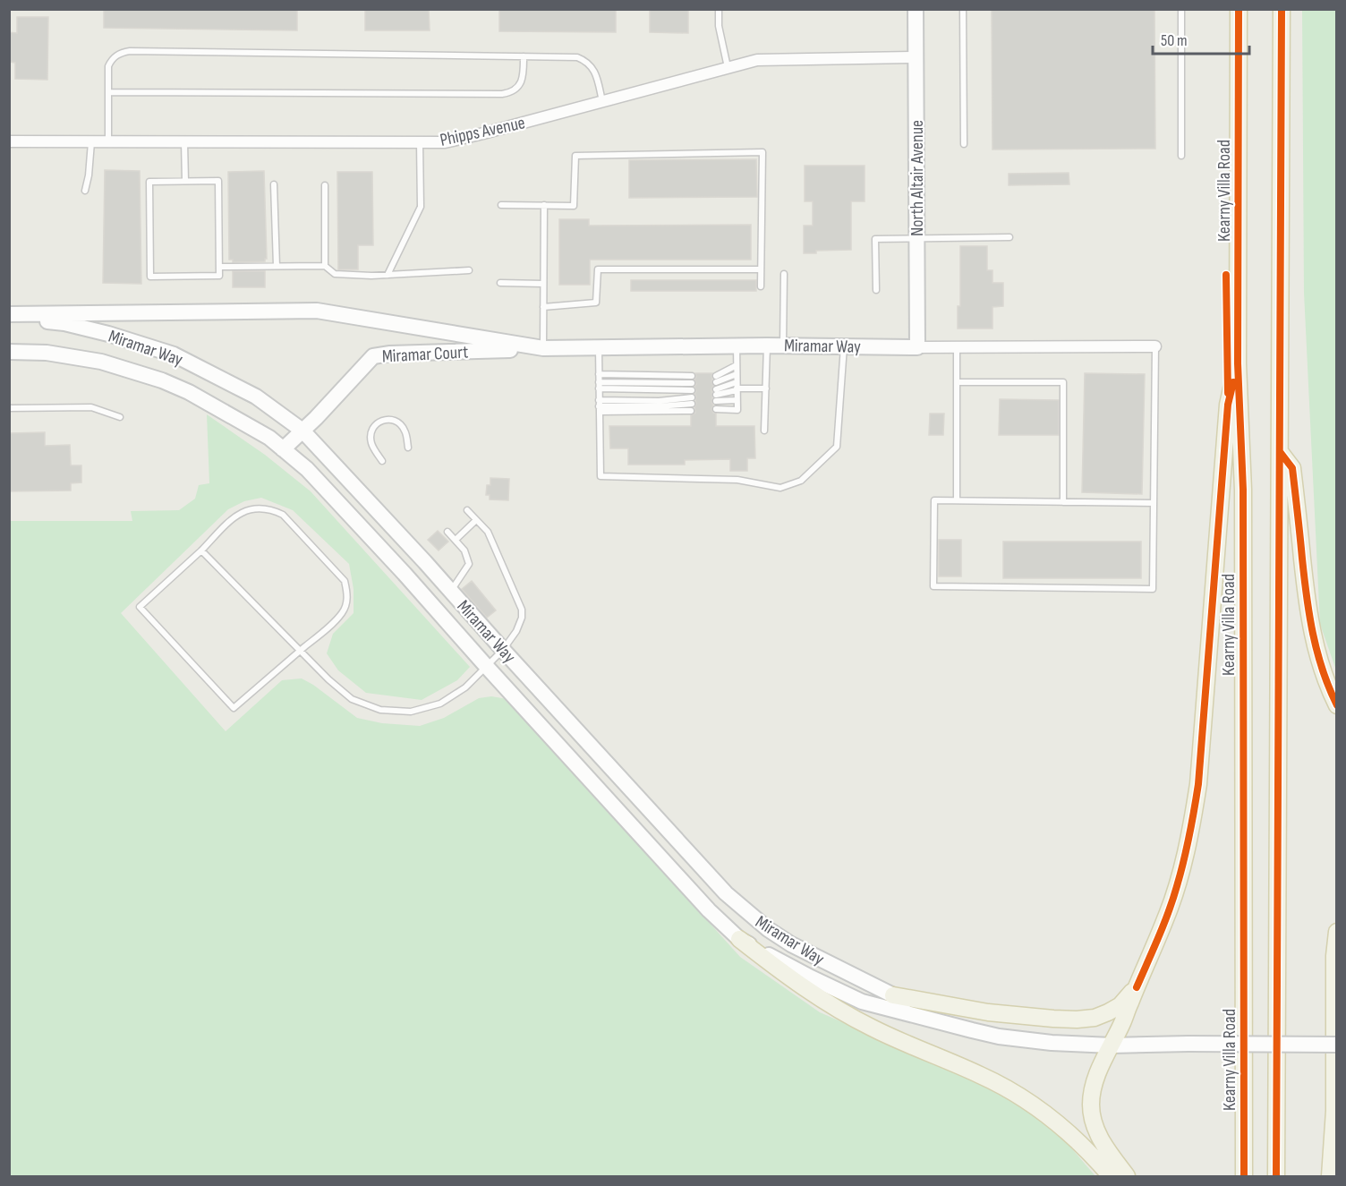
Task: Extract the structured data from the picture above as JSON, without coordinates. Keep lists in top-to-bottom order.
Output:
{
  "streets": {
    "main road": [
      "North Altair Avenue",
      "Kearny Villa Road",
      "Miramar Way",
      "Miramar Court"
    ],
    "street": ["Phipps Avenue"]
  },
  "crossings": [
    ["Phipps Avenue", "North Altair Avenue"],
    ["North Altair Avenue", "Miramar Way"],
    ["Miramar Way", "Miramar Court"]
  ],
  "scale_bar": "50 m"
}
